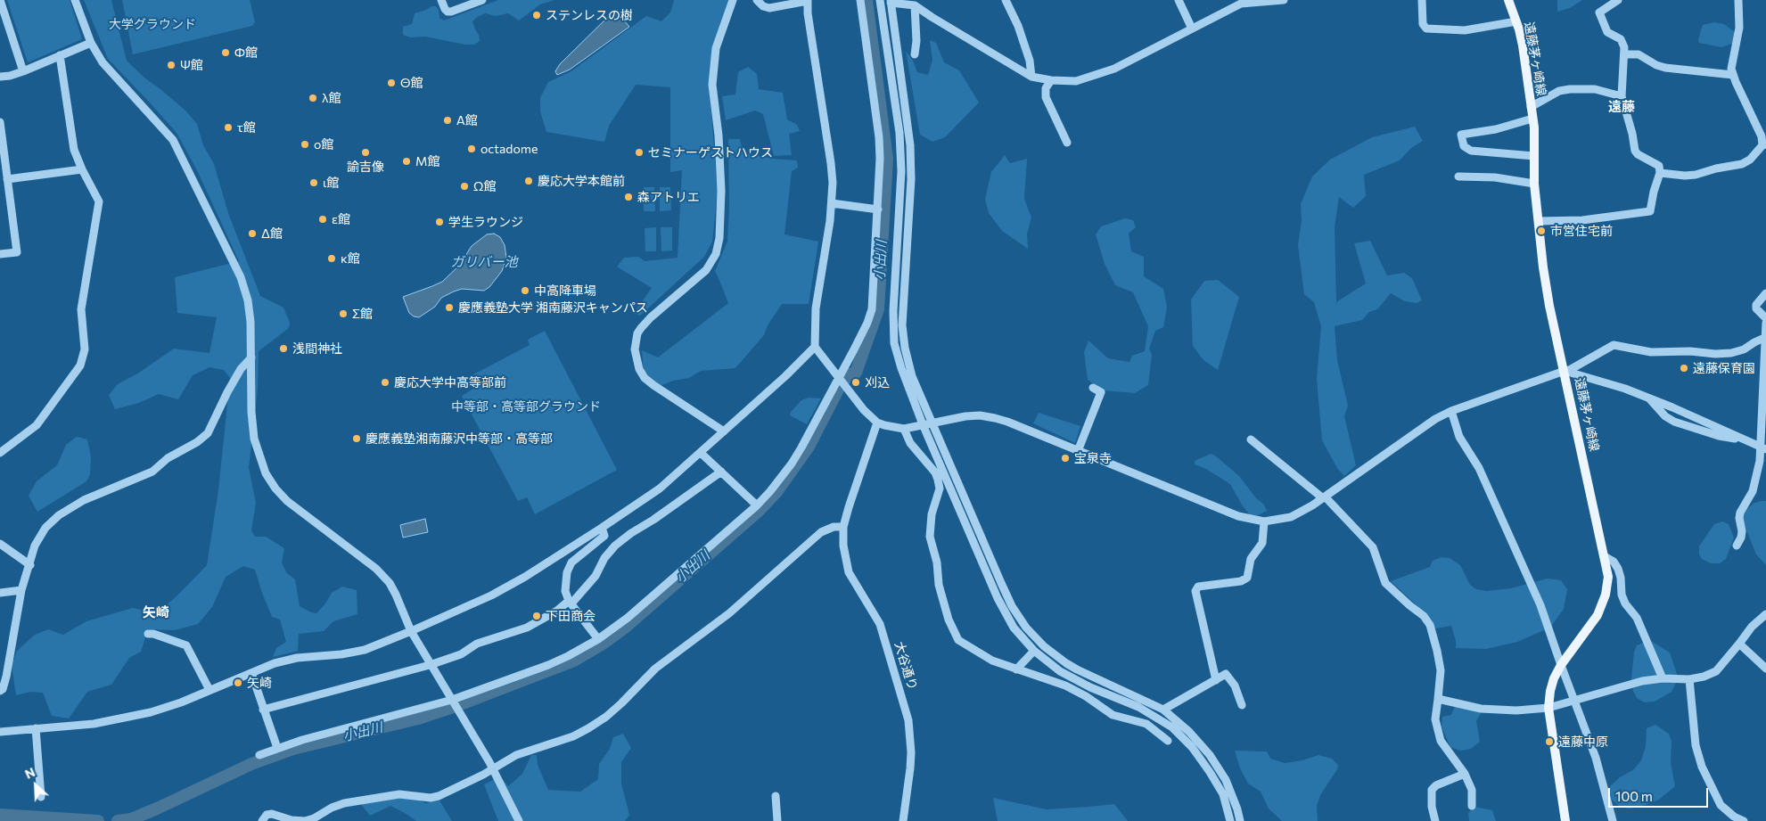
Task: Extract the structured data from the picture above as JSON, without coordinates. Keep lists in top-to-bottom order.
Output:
{
  "streets": {
    "main road": ["遠藤茅ヶ崎線"],
    "street": ["大谷通り"]
  },
  "districts": ["遠藤", "矢崎"],
  "water": ["小出川", "ガリバー池"],
  "parks": ["大学グラウンド", "中等部・高等部グラウンド"],
  "places": [
    "ステンレスの樹",
    "Φ館",
    "Ψ館",
    "Θ館",
    "λ館",
    "A館",
    "τ館",
    "ο館",
    "octadome",
    "諭吉像",
    "セミナーゲストハウス",
    "Μ館",
    "慶応大学本館前",
    "ι館",
    "Ω館",
    "森アトリエ",
    "ε館",
    "学生ラウンジ",
    "市営住宅前",
    "Δ館",
    "κ館",
    "中高降車場",
    "慶應義塾大学 湘南藤沢キャンパス",
    "Σ館",
    "浅間神社",
    "遠藤保育園",
    "慶応大学中高等部前",
    "刈込",
    "慶應義塾湘南藤沢中等部・高等部",
    "宝泉寺",
    "下田商会",
    "矢崎",
    "遠藤中原"
  ],
  "scale_bar": "100 m",
  "north": "top left"
}
